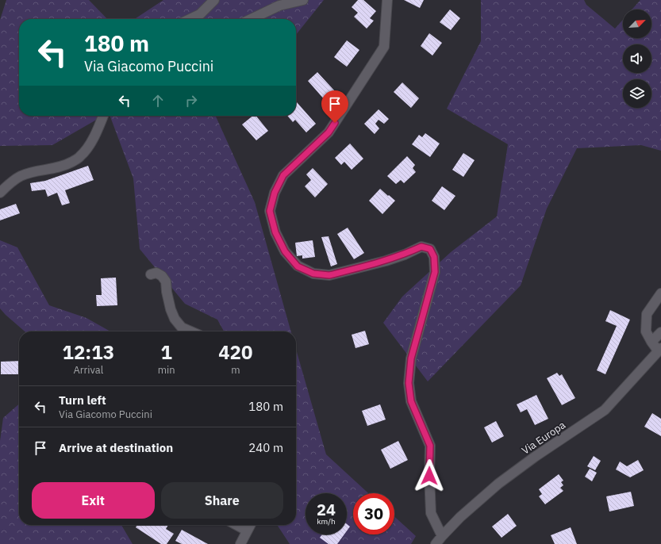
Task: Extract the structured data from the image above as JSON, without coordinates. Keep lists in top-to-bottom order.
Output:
{
  "streets": {
    "street": ["Via Europa"]
  },
  "north": "top right",
  "page": {
    "turn": ["180 m", "Via Giacomo Puccini"],
    "eta": [
      "12:13",
      "Arrival",
      "1",
      "min",
      "420",
      "m"
    ],
    "list": [
      {
        "name": "Turn left",
        "note": "Via Giacomo Puccini",
        "value": "180 m"
      },
      {
        "name": "Arrive at destination",
        "value": "240 m"
      }
    ],
    "buttons": ["Exit", "Share"],
    "speed": "24 km/h",
    "limit": "30"
  }
}
